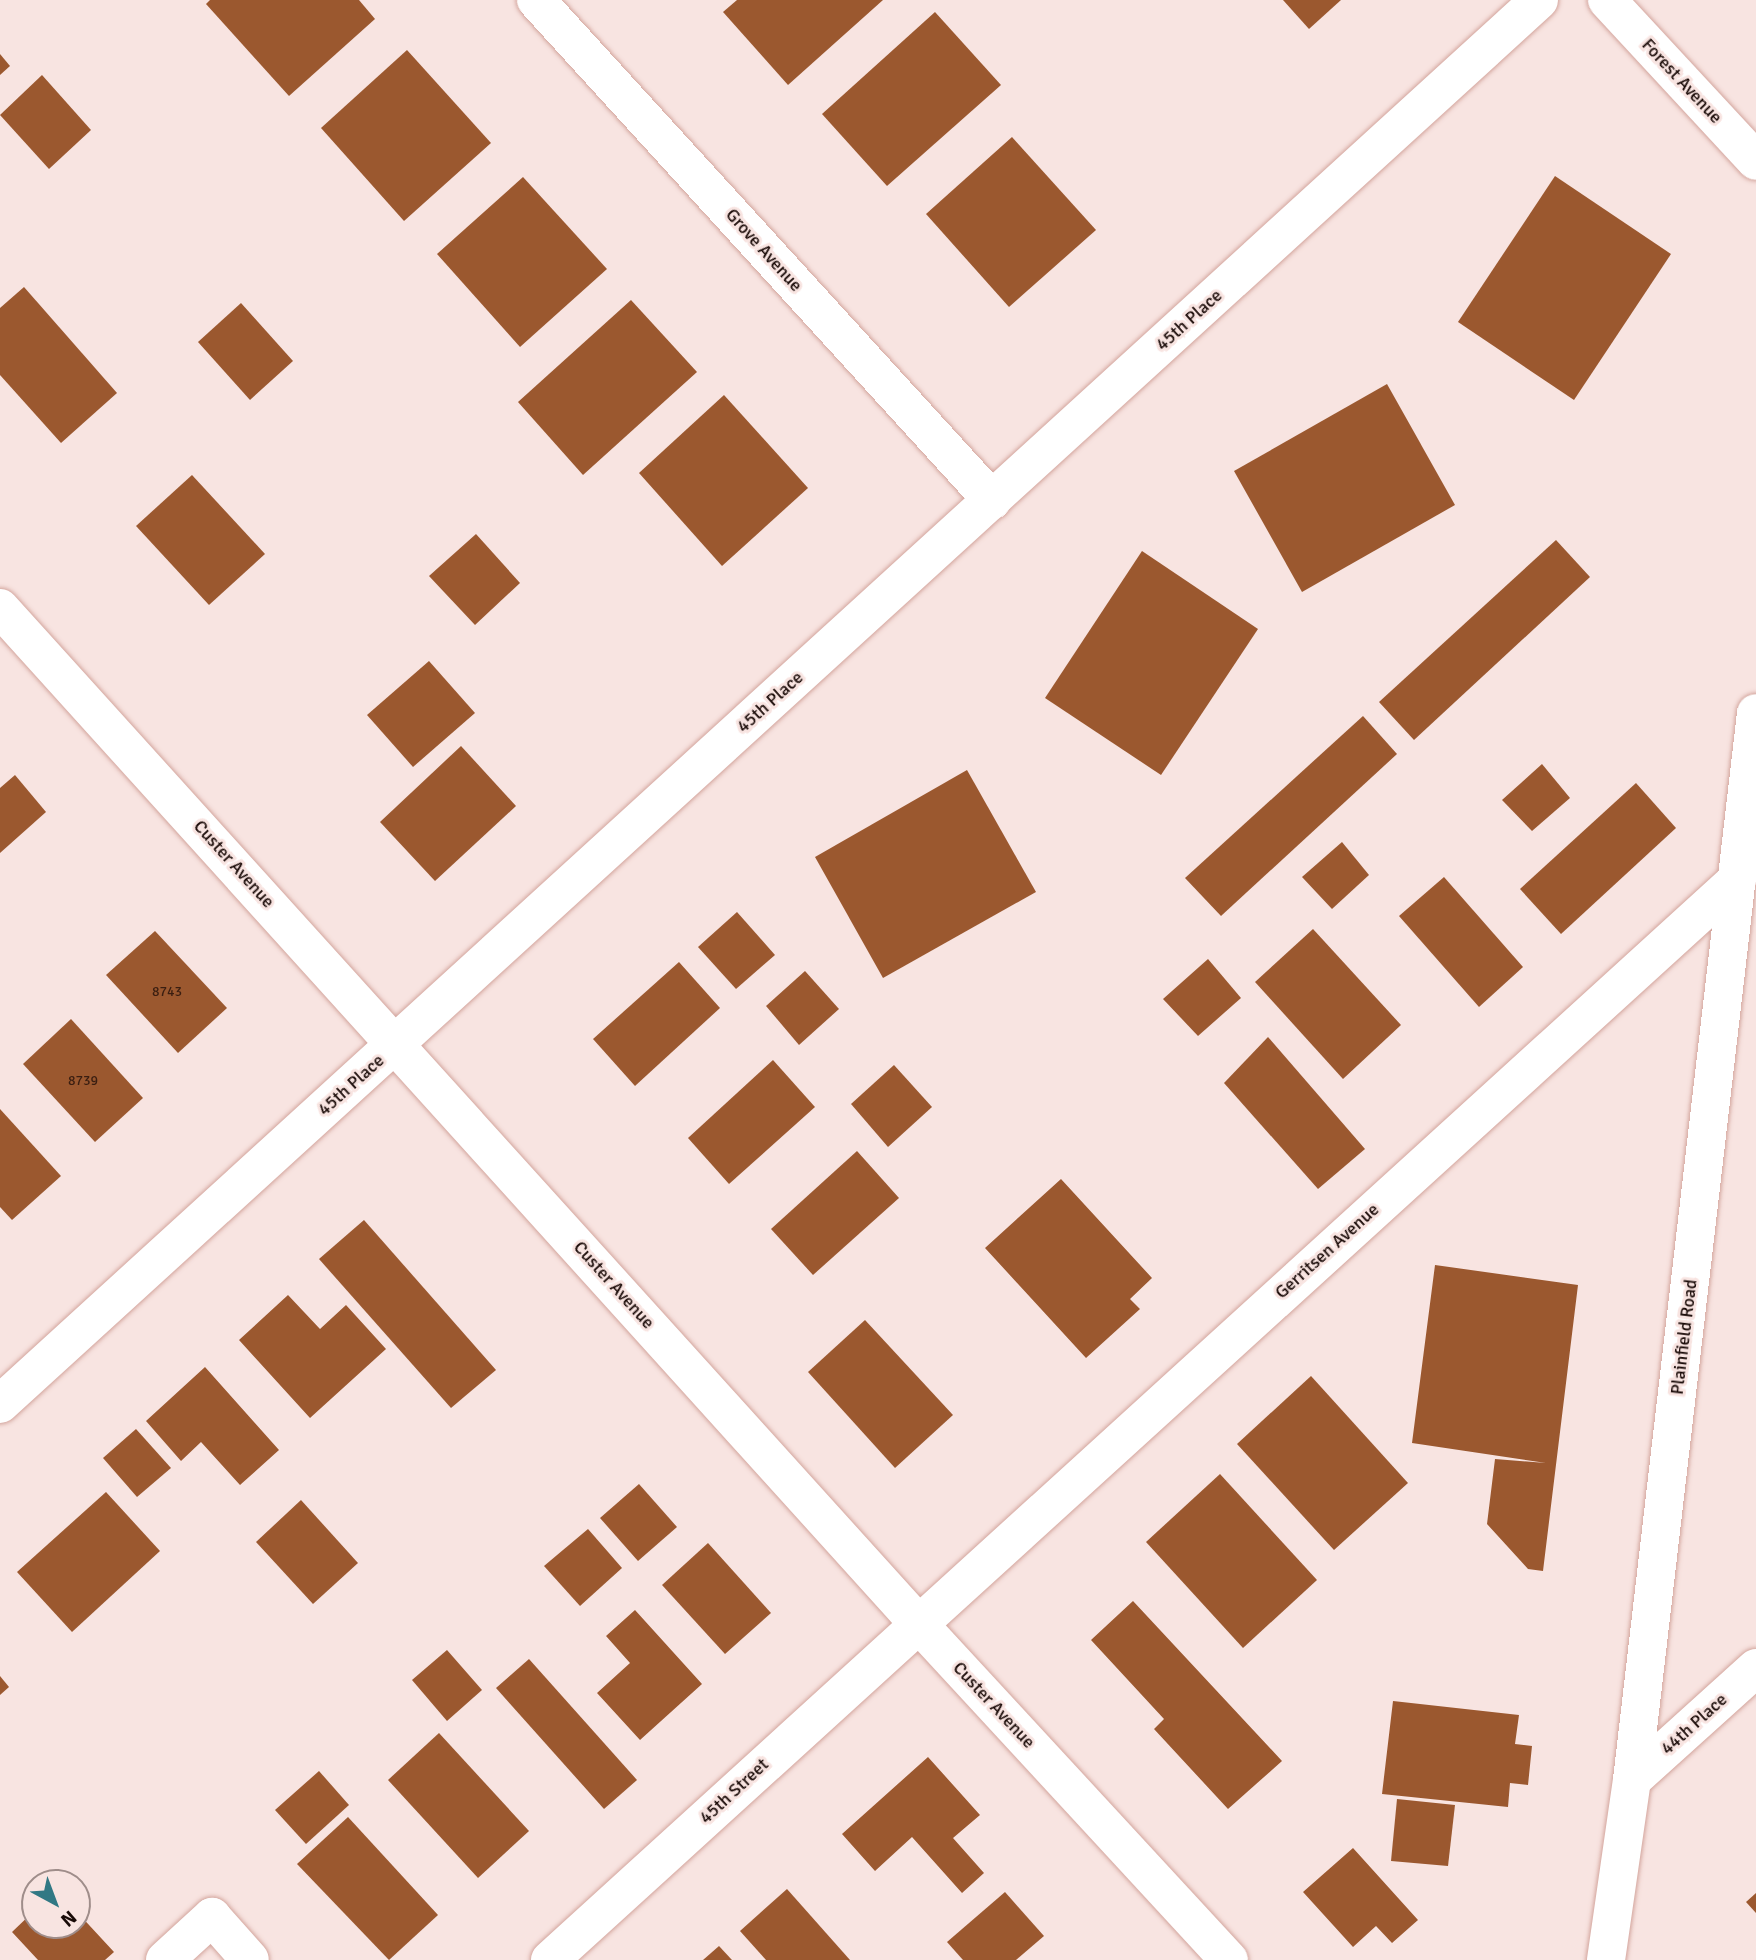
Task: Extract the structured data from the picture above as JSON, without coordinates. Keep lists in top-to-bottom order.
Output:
{
  "streets": {
    "street": [
      "Forest Avenue",
      "Grove Avenue",
      "45th Place",
      "Custer Avenue",
      "Gerritsen Avenue",
      "Plainfield Road",
      "44th Place",
      "45th Street"
    ]
  },
  "crossings": [
    ["Grove Avenue", "45th Place"],
    ["45th Place", "Custer Avenue"],
    ["Custer Avenue", "Gerritsen Avenue"],
    ["Custer Avenue", "45th Street"],
    ["Gerritsen Avenue", "Plainfield Road"],
    ["Gerritsen Avenue", "45th Street"],
    ["Plainfield Road", "44th Place"]
  ],
  "house_numbers": ["8743", "8739"],
  "north": "bottom right"
}
